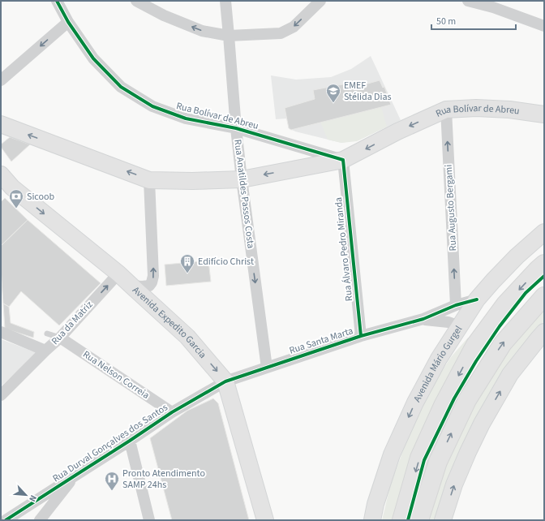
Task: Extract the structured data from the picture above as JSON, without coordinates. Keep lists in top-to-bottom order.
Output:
{
  "streets": {
    "main road": ["Rua Bolívar de Abreu", "Avenida Expedito Garcia", "Avenida Mário Gurgel"],
    "street": [
      "Rua Anatildes Passos Costa",
      "Rua Augusto Bergami",
      "Rua Álvaro Pedro Miranda",
      "Rua da Matriz",
      "Rua Santa Marta",
      "Rua Nelson Correia",
      "Rua Durval Gonçalves dos Santos"
    ]
  },
  "crossings": [
    ["Rua Bolívar de Abreu", "Rua Anatildes Passos Costa"],
    ["Rua Bolívar de Abreu", "Rua Augusto Bergami"],
    ["Rua Bolívar de Abreu", "Rua Álvaro Pedro Miranda"],
    ["Rua Anatildes Passos Costa", "Rua Santa Marta"],
    ["Rua Augusto Bergami", "Rua Santa Marta"],
    ["Rua Álvaro Pedro Miranda", "Rua Santa Marta"],
    ["Rua da Matriz", "Avenida Expedito Garcia"],
    ["Rua da Matriz", "Rua Nelson Correia"],
    ["Avenida Expedito Garcia", "Rua Santa Marta"],
    ["Avenida Expedito Garcia", "Rua Durval Gonçalves dos Santos"],
    ["Rua Santa Marta", "Avenida Mário Gurgel"],
    ["Rua Santa Marta", "Rua Durval Gonçalves dos Santos"],
    ["Rua Nelson Correia", "Rua Durval Gonçalves dos Santos"]
  ],
  "one_way": [
    "Rua Anatildes Passos Costa",
    "Rua Augusto Bergami",
    "Rua da Matriz",
    "Avenida Expedito Garcia"
  ],
  "places": {
    "school or university": ["EMEF Stélida Dias"],
    "bank": ["Sicoob"],
    "building": ["Edifício Christ"],
    "hospital": ["Pronto Atendimento SAMP 24hs"]
  },
  "scale_bar": "50 m",
  "north": "bottom right"
}
